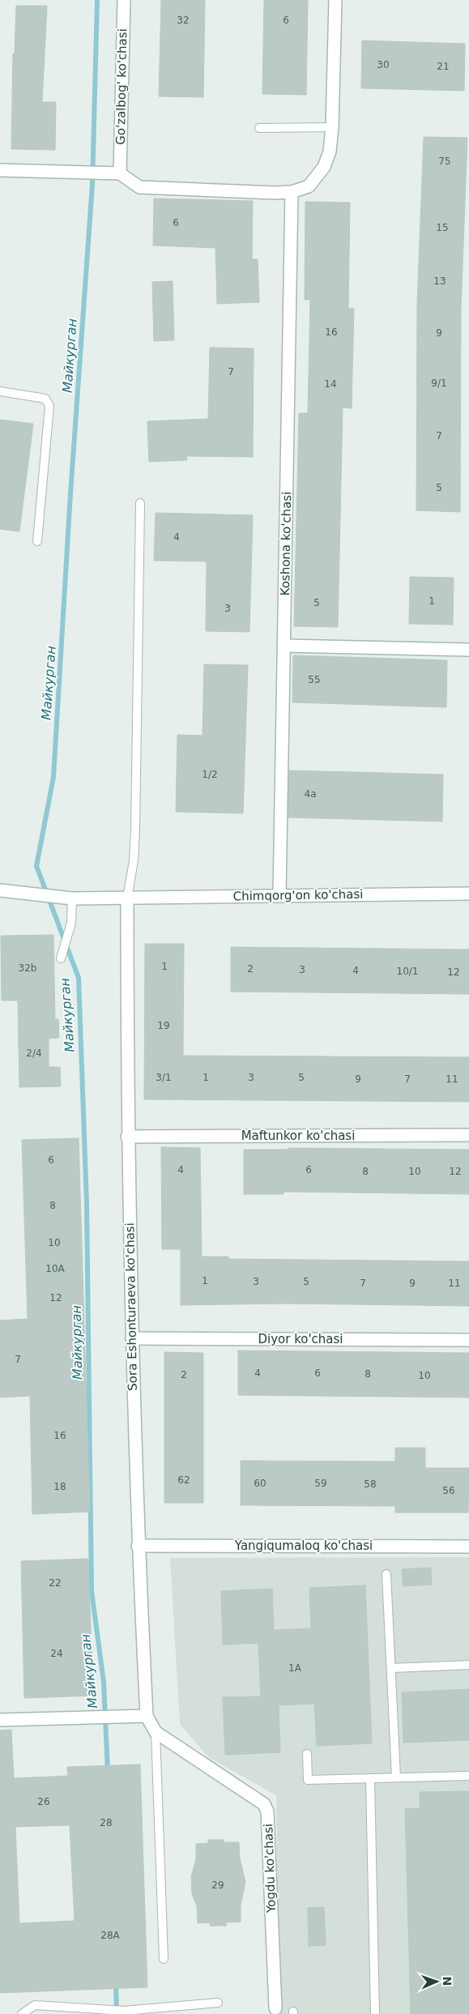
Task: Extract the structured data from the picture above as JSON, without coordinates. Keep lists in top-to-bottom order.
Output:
{
  "streets": {
    "street": [
      "Go'zalbog' ko'chasi",
      "Koshona ko'chasi",
      "Chimqorg'on ko'chasi",
      "Maftunkor ko'chasi",
      "Sora Eshonturaeva ko'chasi",
      "Diyor ko'chasi",
      "Yangiqumaloq ko'chasi",
      "Yogdu ko'chasi"
    ]
  },
  "crossings": [
    ["Koshona ko'chasi", "Chimqorg'on ko'chasi"],
    ["Chimqorg'on ko'chasi", "Sora Eshonturaeva ko'chasi"],
    ["Maftunkor ko'chasi", "Sora Eshonturaeva ko'chasi"],
    ["Sora Eshonturaeva ko'chasi", "Diyor ko'chasi"],
    ["Sora Eshonturaeva ko'chasi", "Yangiqumaloq ko'chasi"],
    ["Sora Eshonturaeva ko'chasi", "Yogdu ko'chasi"]
  ],
  "water": ["Майкурган"],
  "house_numbers": [
    "32",
    "6",
    "30",
    "21",
    "75",
    "6",
    "15",
    "13",
    "16",
    "9",
    "7",
    "9/1",
    "14",
    "7",
    "5",
    "4",
    "1",
    "5",
    "3",
    "55",
    "1/2",
    "4a",
    "1",
    "32b",
    "2",
    "3",
    "4",
    "10/1",
    "12",
    "19",
    "2/4",
    "3/1",
    "1",
    "3",
    "5",
    "9",
    "7",
    "11",
    "6",
    "4",
    "6",
    "8",
    "10",
    "12",
    "8",
    "10",
    "10A",
    "1",
    "3",
    "5",
    "7",
    "9",
    "11",
    "12",
    "7",
    "4",
    "6",
    "8",
    "2",
    "10",
    "16",
    "62",
    "60",
    "59",
    "58",
    "18",
    "56",
    "22",
    "24",
    "1A",
    "26",
    "28",
    "29",
    "28A"
  ],
  "north": "right"
}
